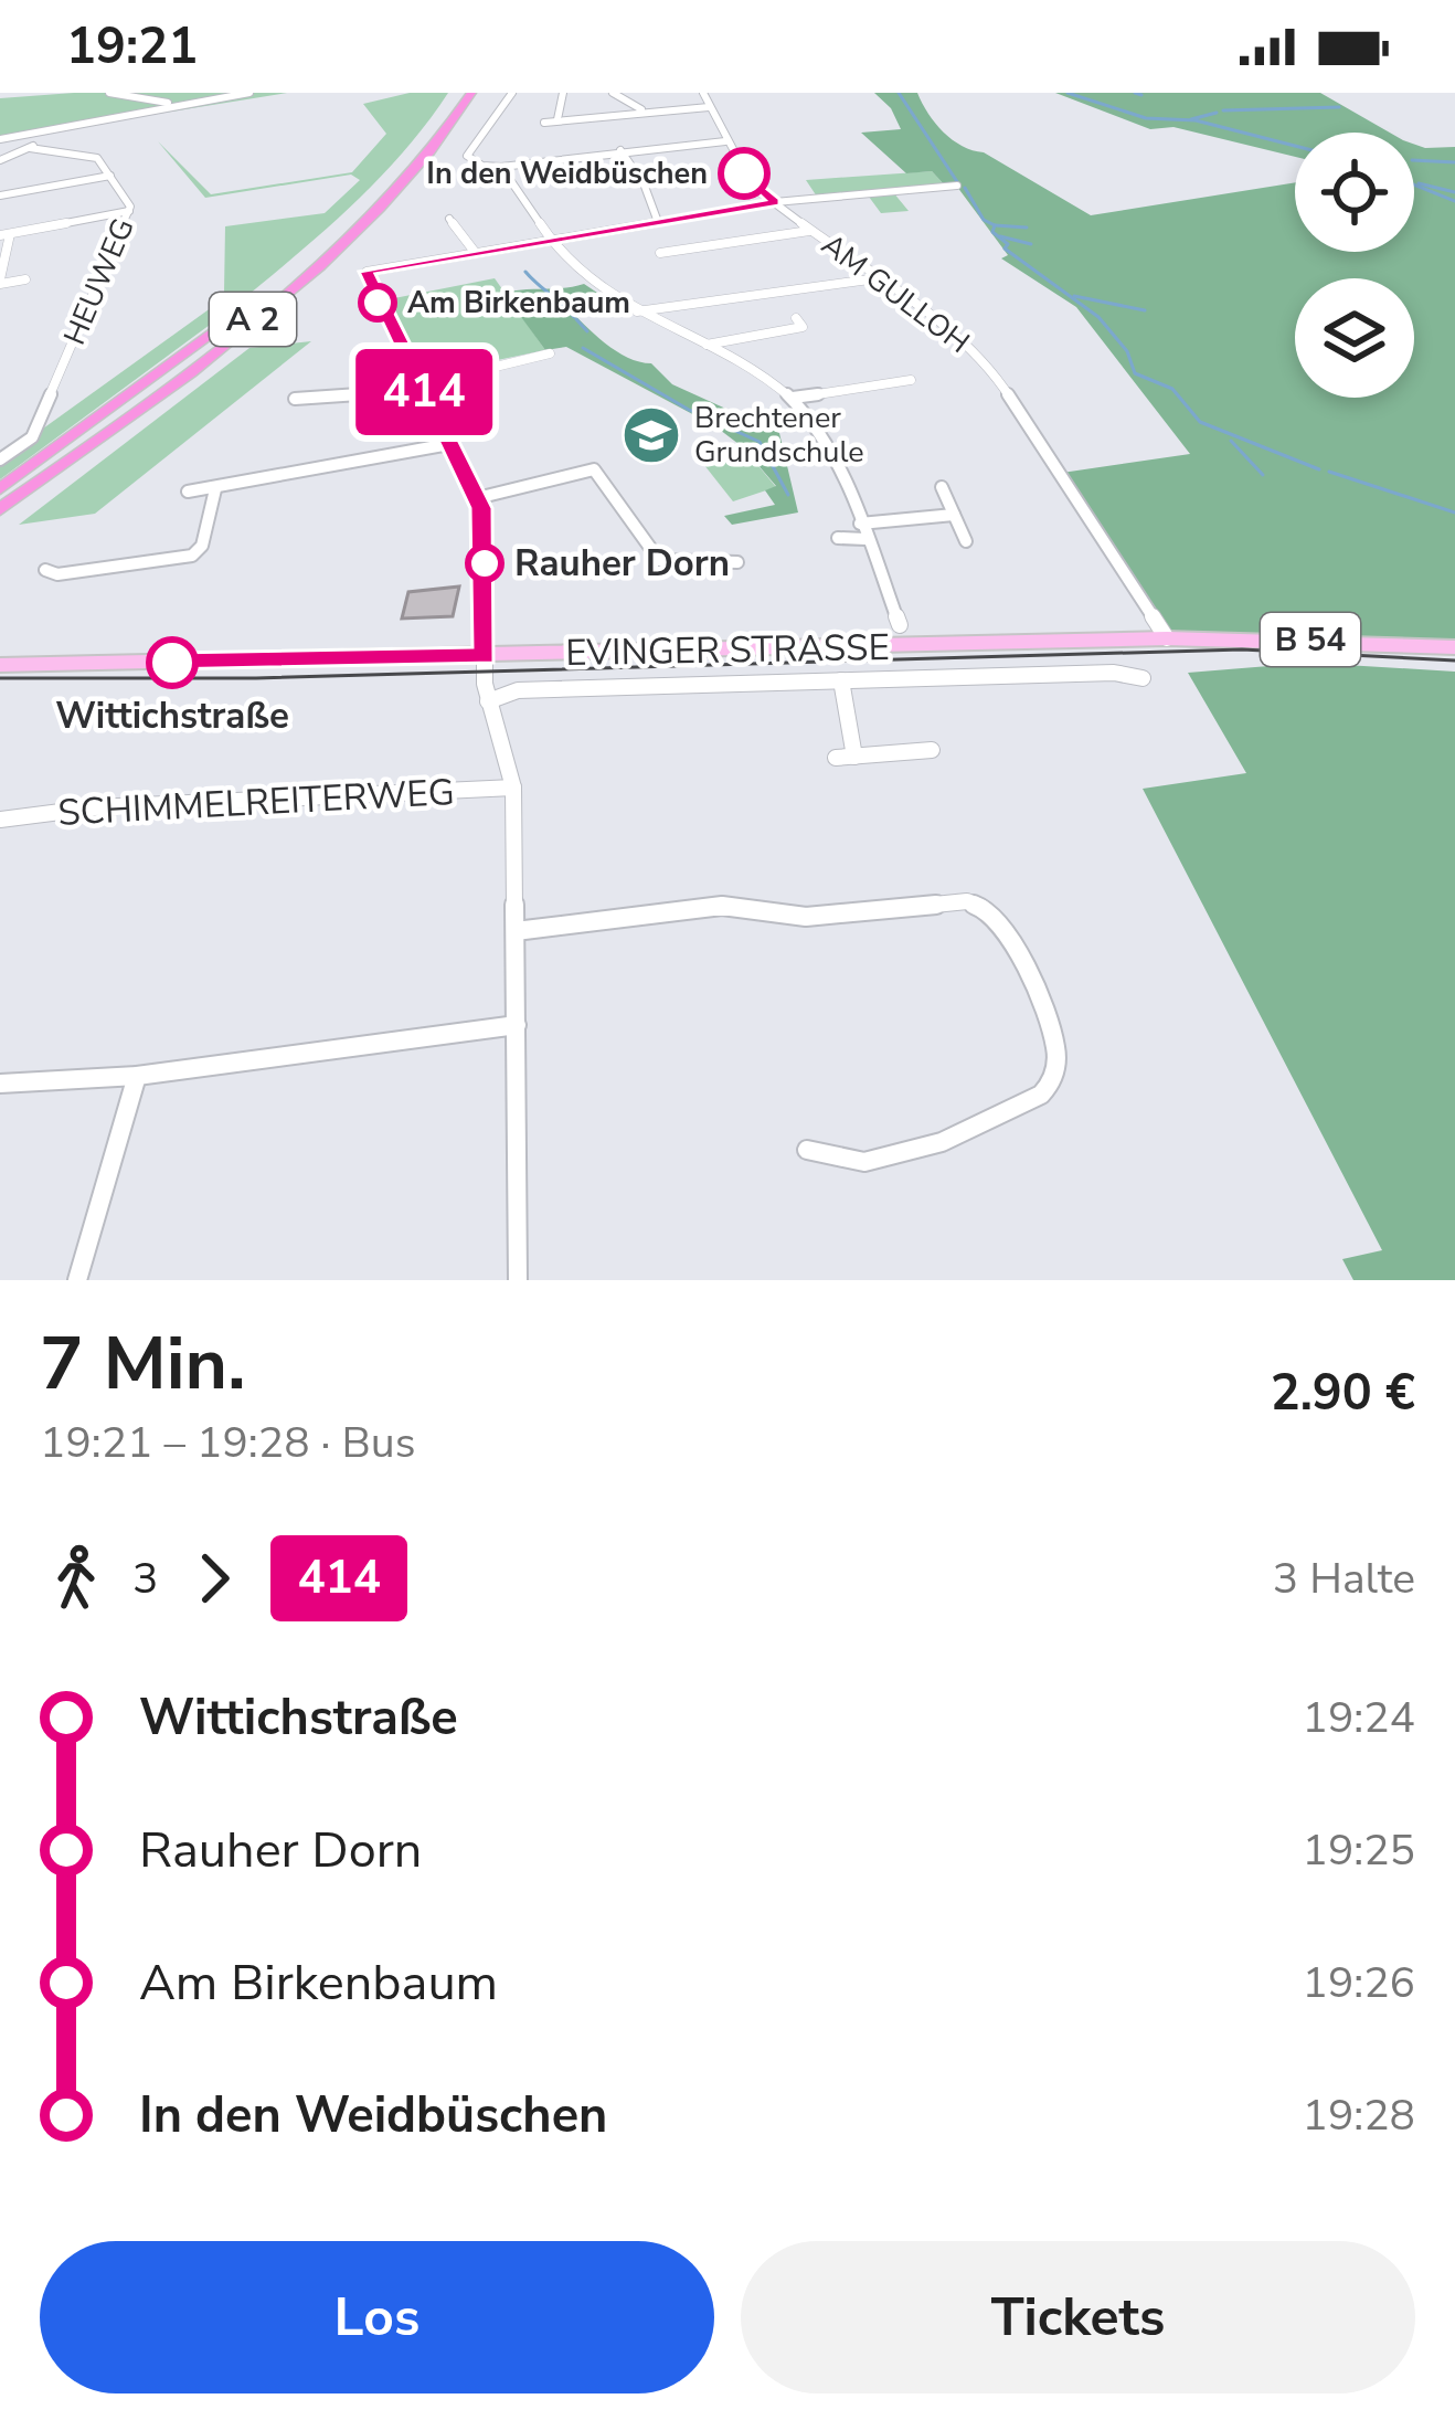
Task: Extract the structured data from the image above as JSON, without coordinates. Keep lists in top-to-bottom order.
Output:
{
  "streets": {
    "highway": ["A 2"],
    "main road": ["B 54", "EVINGER STRASSE"],
    "street": ["HEUWEG", "AM GULLOH", "SCHIMMELREITERWEG"]
  },
  "crossings": [
    ["AM GULLOH", "EVINGER STRASSE"]
  ],
  "places": {
    "other": [
      "In den Weidbüschen",
      "Am Birkenbaum",
      "Rauher Dorn",
      "Wittichstraße"
    ],
    "school or university": ["Brechtener Grundschule"]
  },
  "lines": ["bus line 414"],
  "page": {
    "status": "19:21",
    "on_map": "414",
    "heading": ["7 Min.", "19:21 – 19:28 · Bus", "2.90 €"],
    "legs": ["3", "414", "3 Halte"],
    "list": [
      {
        "name": "Wittichstraße",
        "value": "19:24"
      },
      {
        "name": "Rauher Dorn",
        "value": "19:25"
      },
      {
        "name": "Am Birkenbaum",
        "value": "19:26"
      },
      {
        "name": "In den Weidbüschen",
        "value": "19:28"
      }
    ],
    "buttons": ["Los", "Tickets"]
  }
}
